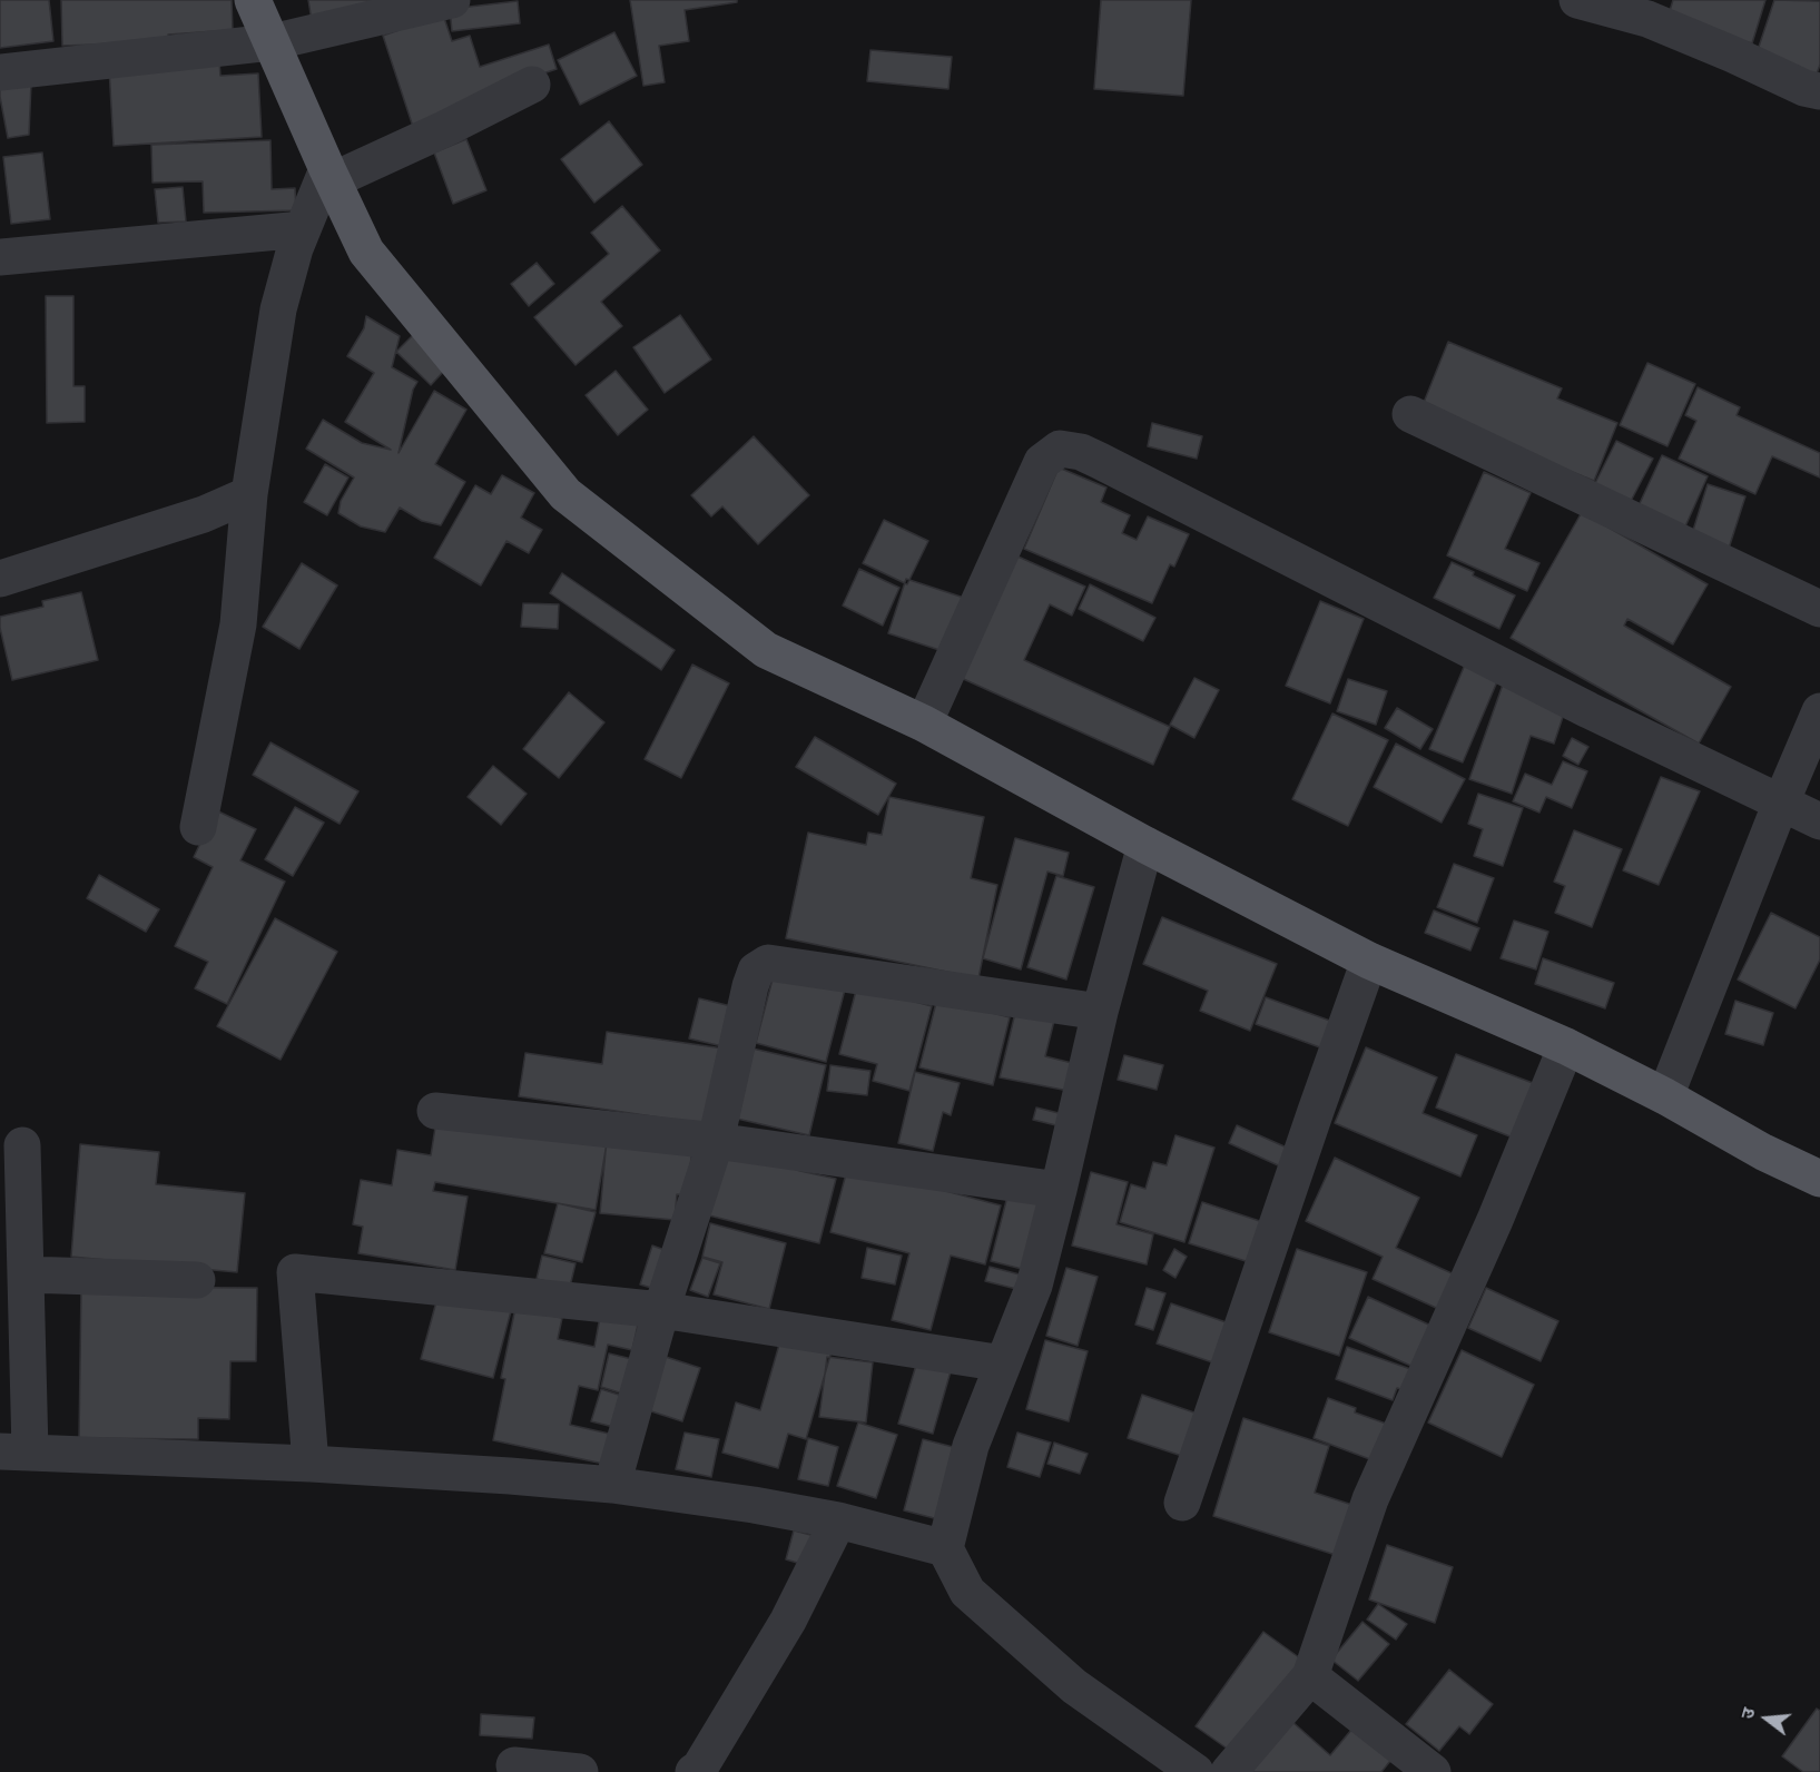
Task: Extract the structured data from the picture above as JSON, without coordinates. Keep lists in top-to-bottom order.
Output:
{
  "north": "left"
}
